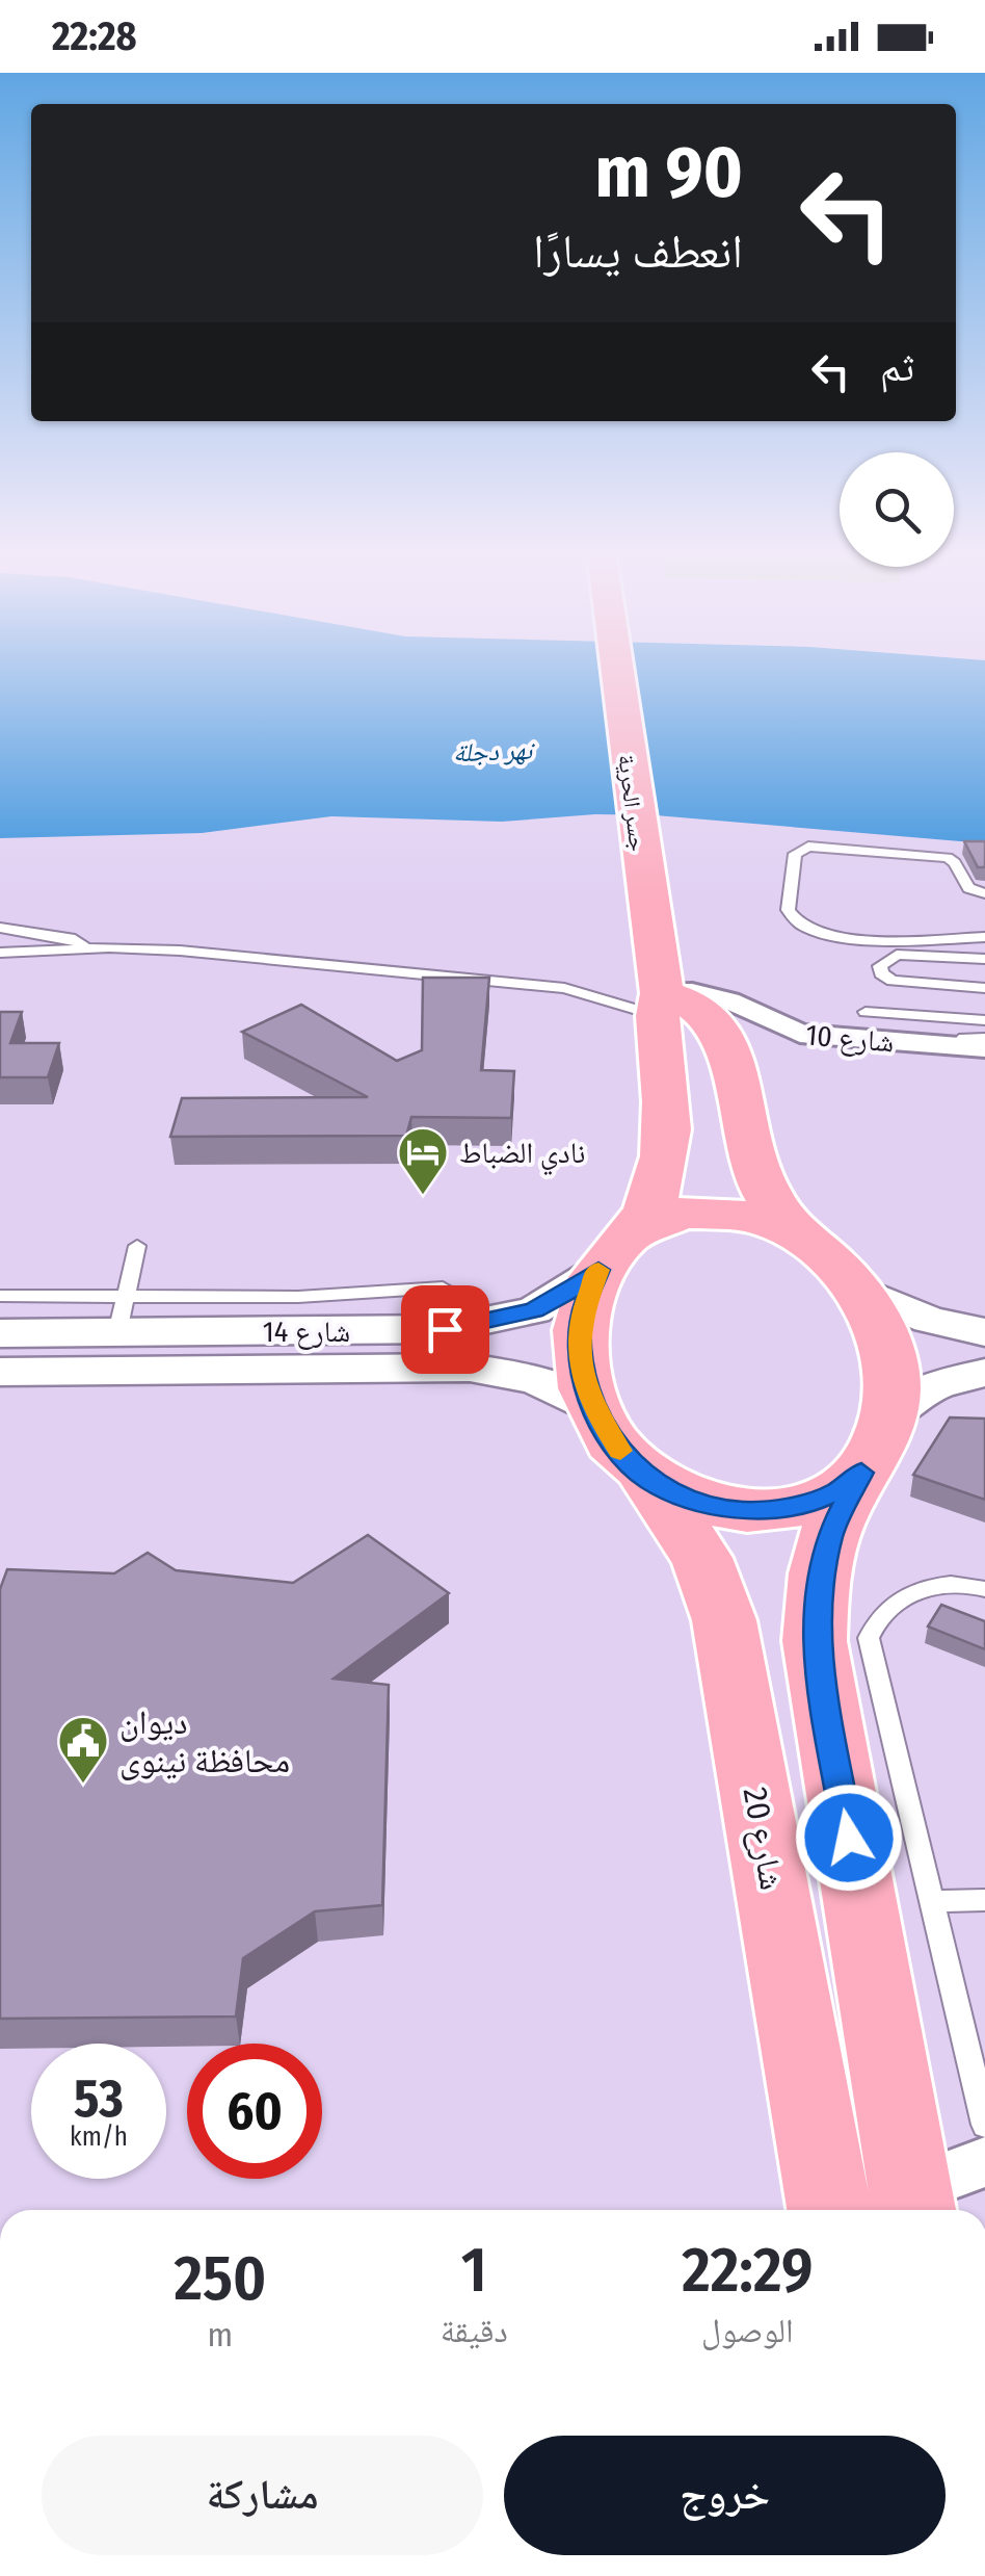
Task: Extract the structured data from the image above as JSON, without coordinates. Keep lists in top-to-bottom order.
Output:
{
  "streets": {
    "main road": ["جسر الحرية", "شارع 20"],
    "street": ["شارع 10", "شارع 14"]
  },
  "crossings": [
    ["جسر الحرية", "شارع 10"],
    ["جسر الحرية", "شارع 14"],
    ["جسر الحرية", "شارع 20"],
    ["شارع 14", "شارع 20"]
  ],
  "water": ["نهر دجلة"],
  "places": {
    "hotel": ["نادي الضباط"],
    "public building": ["ديوان محافظة نينوى"]
  },
  "page": {
    "status": "22:28",
    "turn": ["90 m", "انعطف يسارًا"],
    "then": "ثم",
    "speed": "53 km/h",
    "limit": "60",
    "eta": [
      "22:29",
      "الوصول",
      "1",
      "دقيقة",
      "250",
      "m"
    ],
    "buttons": ["خروج", "مشاركة"]
  }
}
